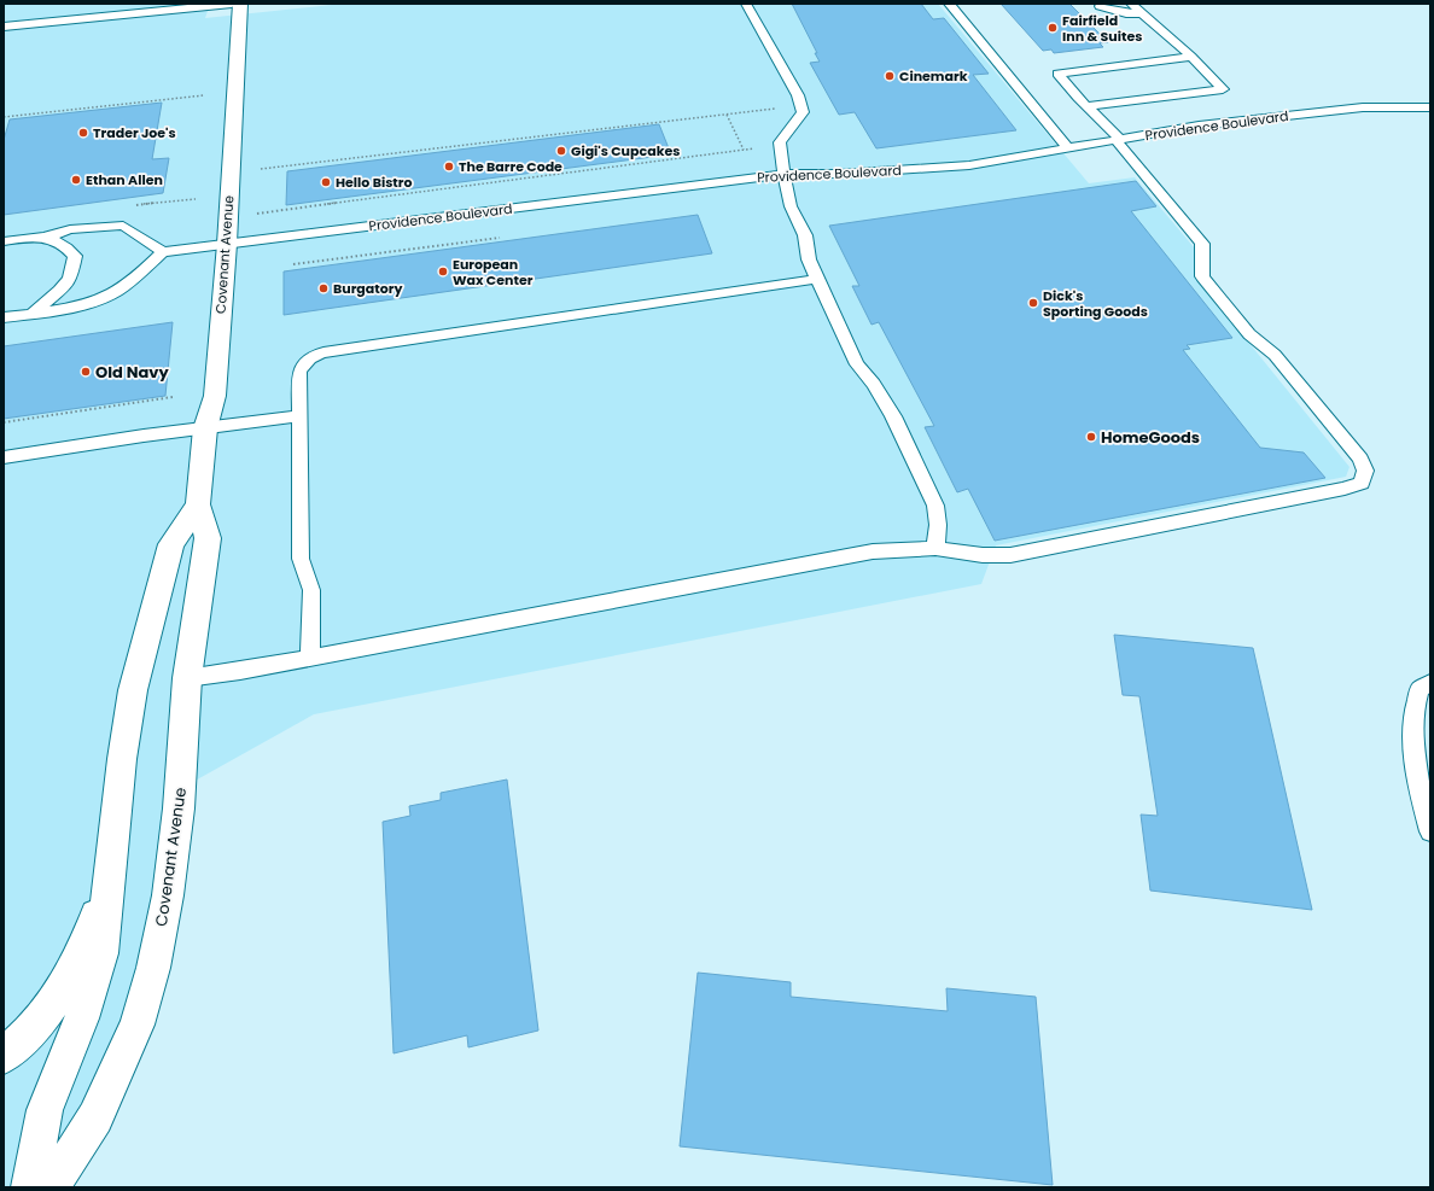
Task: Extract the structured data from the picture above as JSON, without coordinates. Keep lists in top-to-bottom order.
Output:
{
  "streets": {
    "street": ["Covenant Avenue"],
    "lane": ["Providence Boulevard"]
  },
  "crossings": [
    ["Providence Boulevard", "Covenant Avenue"]
  ],
  "places": [
    "Fairfield Inn & Suites",
    "Cinemark",
    "Trader Joe's",
    "Gigi's Cupcakes",
    "The Barre Code",
    "Ethan Allen",
    "Hello Bistro",
    "European Wax Center",
    "Burgatory",
    "Dick's Sporting Goods",
    "Old Navy",
    "HomeGoods"
  ]
}
